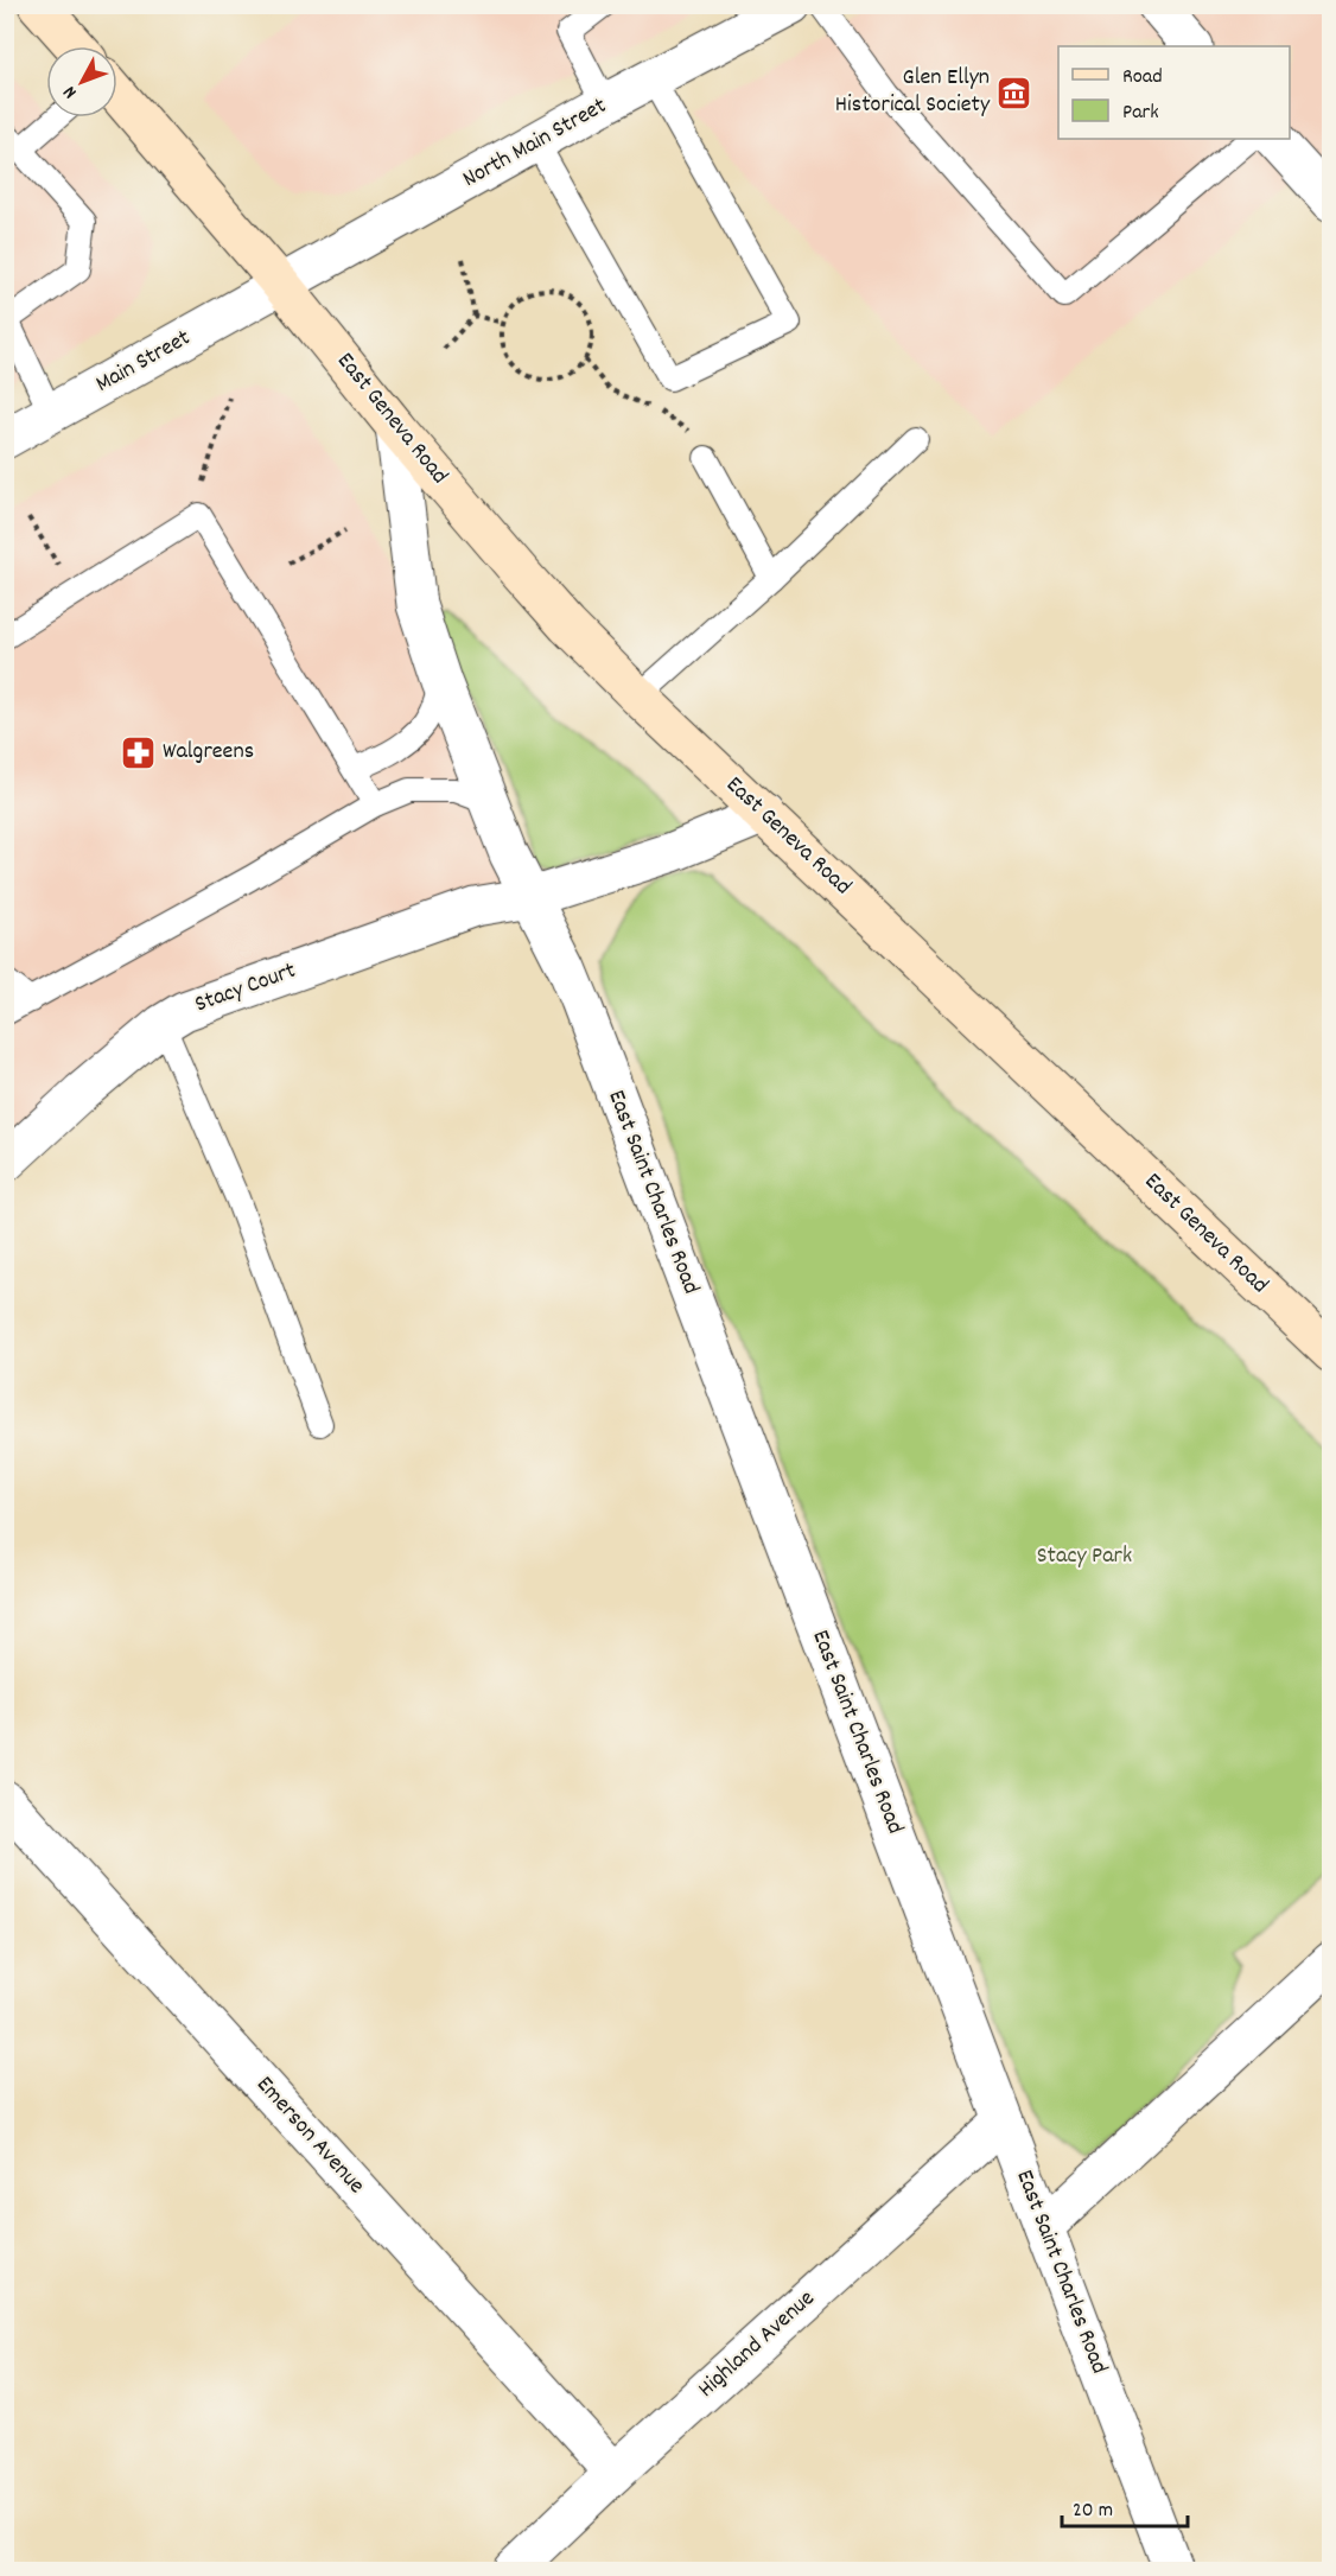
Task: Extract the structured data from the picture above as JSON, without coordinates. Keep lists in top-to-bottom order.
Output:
{
  "streets": {
    "main road": ["East Geneva Road"],
    "street": [
      "North Main Street",
      "Main Street",
      "Stacy Court",
      "East Saint Charles Road",
      "Emerson Avenue",
      "Highland Avenue"
    ]
  },
  "crossings": [
    ["North Main Street", "Main Street"],
    ["North Main Street", "East Geneva Road"],
    ["Main Street", "East Geneva Road"],
    ["East Geneva Road", "Stacy Court"],
    ["East Geneva Road", "East Saint Charles Road"],
    ["Stacy Court", "East Saint Charles Road"],
    ["East Saint Charles Road", "Highland Avenue"],
    ["Emerson Avenue", "Highland Avenue"]
  ],
  "parks": ["Stacy Park"],
  "places": {
    "museum": ["Glen Ellyn Historical Society"],
    "pharmacy": ["Walgreens"]
  },
  "legend": ["Road", "Park"],
  "scale_bar": "20 m",
  "north": "bottom left"
}
